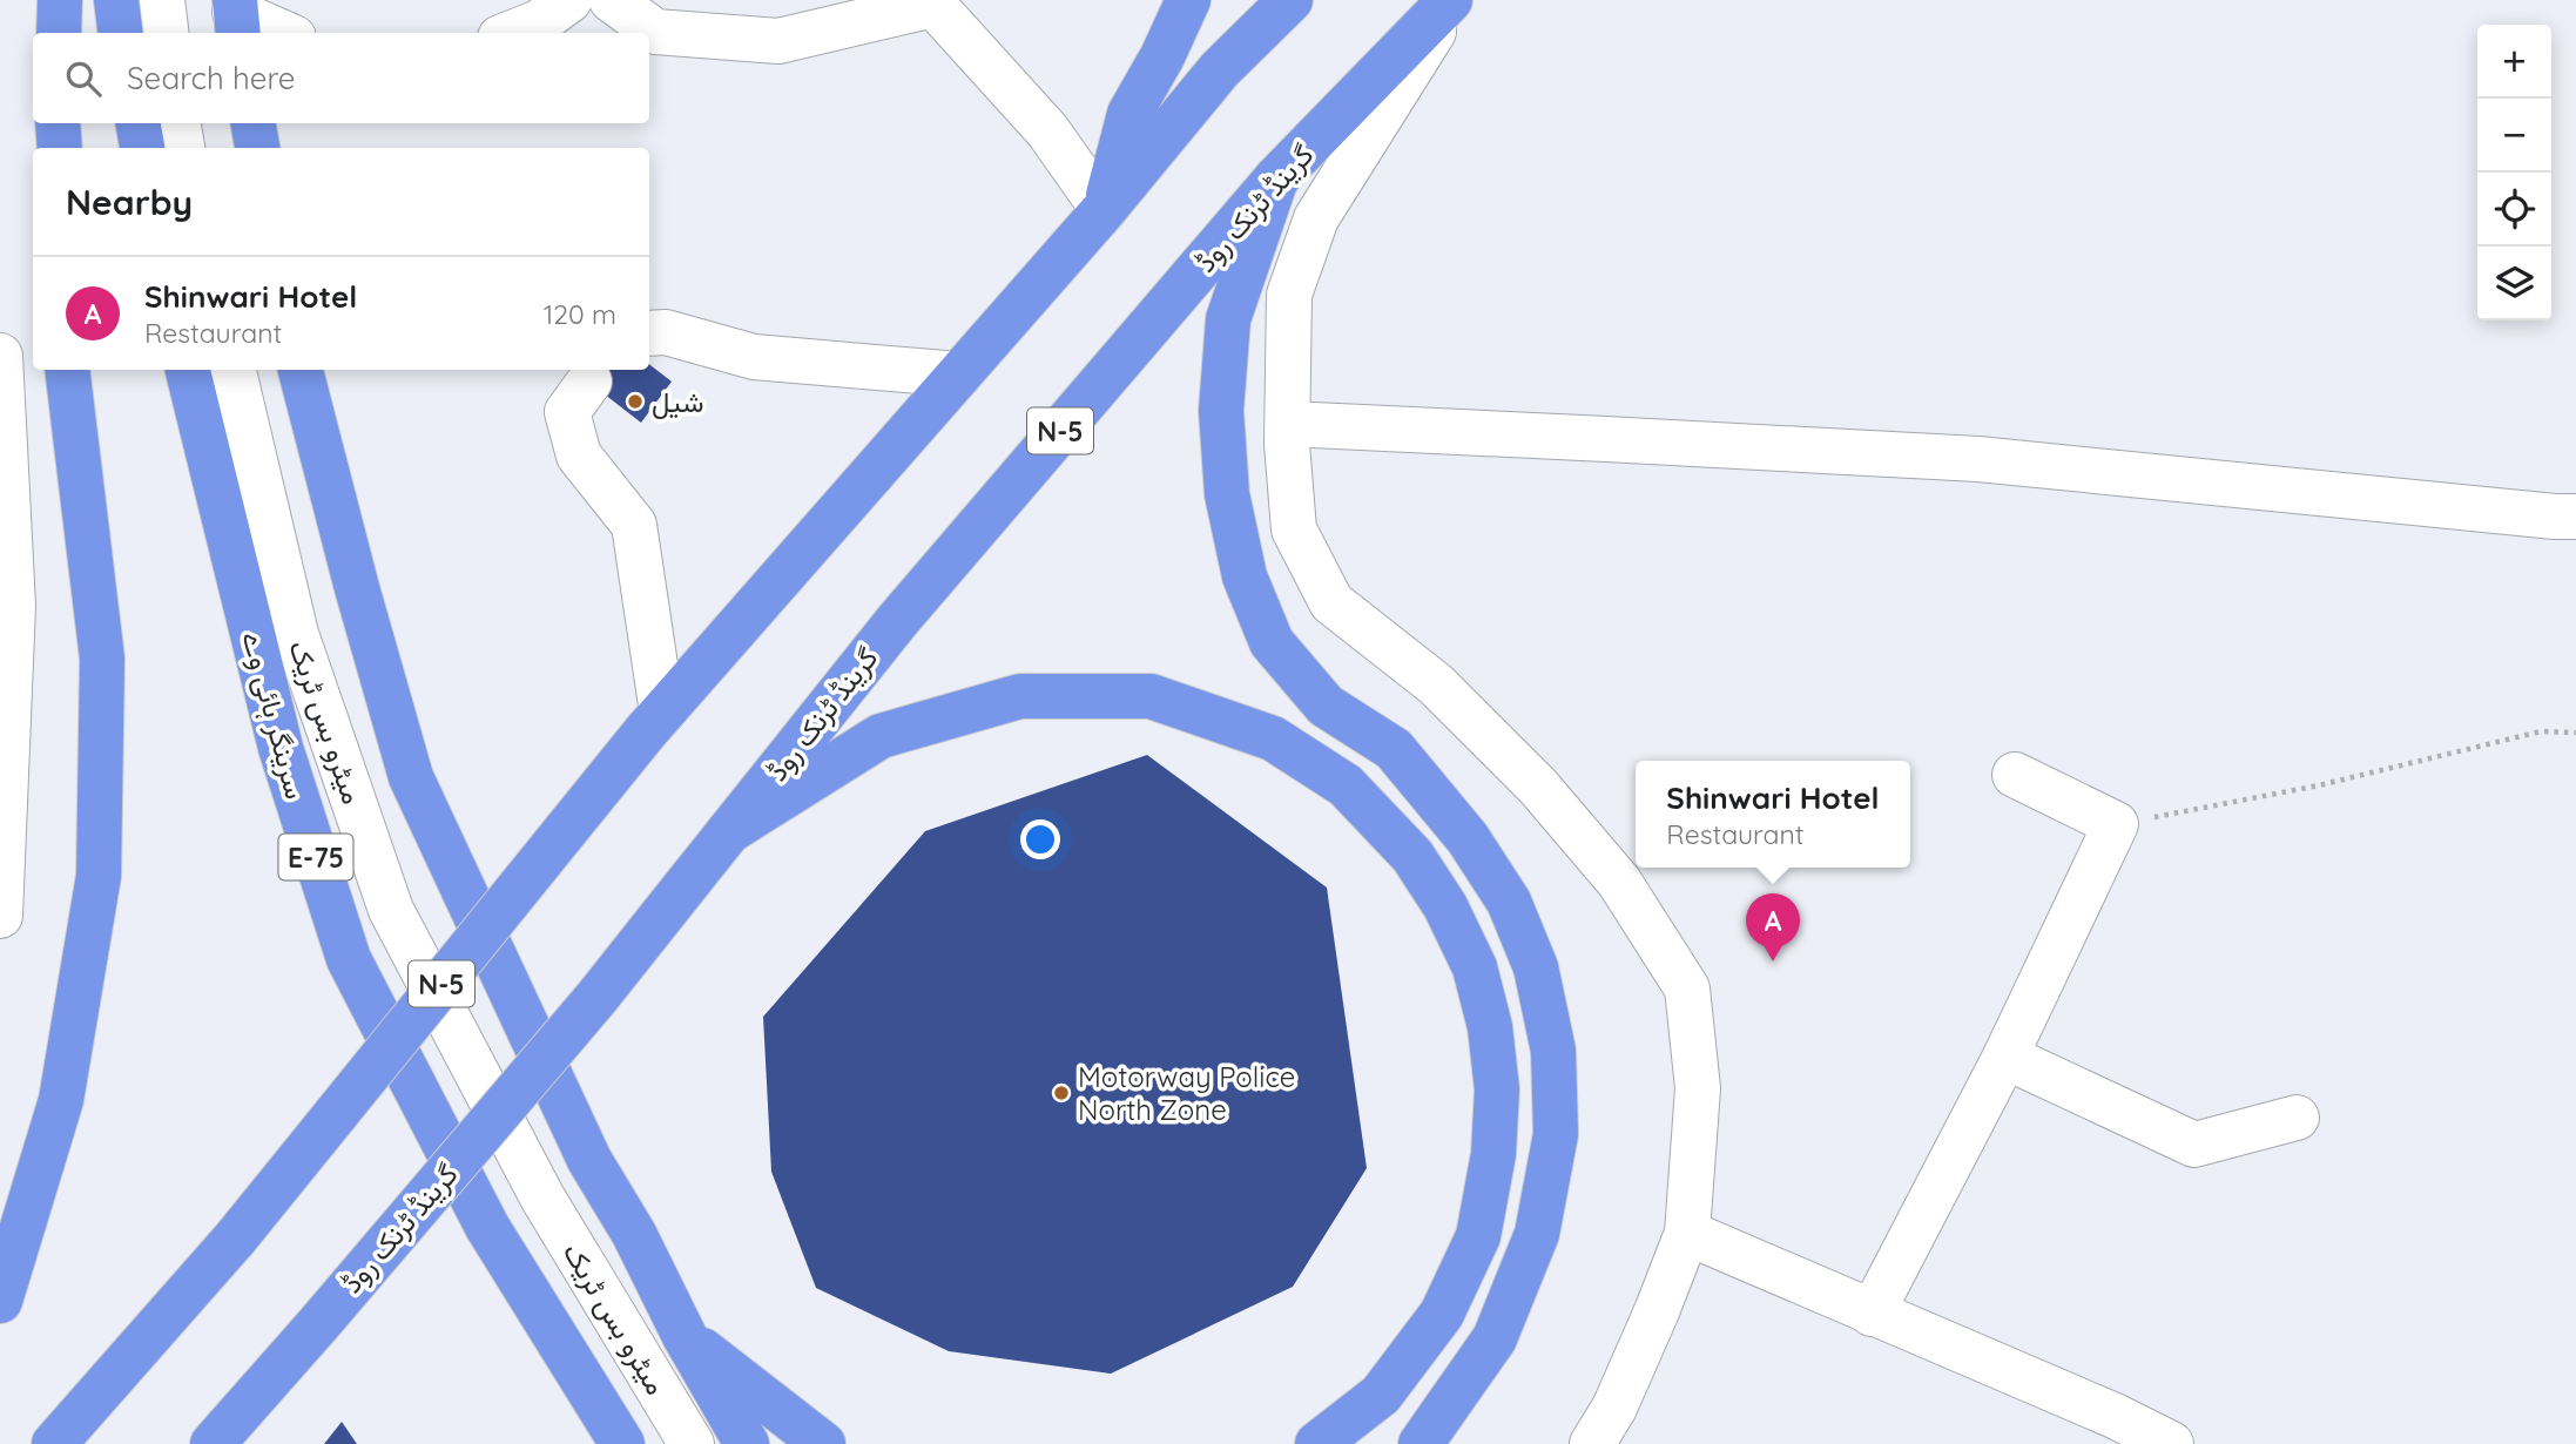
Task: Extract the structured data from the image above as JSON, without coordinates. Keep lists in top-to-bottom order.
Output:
{
  "streets": {
    "highway": [
      "گرینڈ ٹرنک روڈ",
      "N-5",
      "سرینگر ہائی وے",
      "E-75"
    ],
    "street": ["میٹرو بس ٹریک"]
  },
  "places": ["شیل", "Motorway Police North Zone"],
  "page": {
    "map_buttons": ["+", "−"],
    "search": "Search here",
    "heading": "Nearby",
    "list": [
      {
        "mark": "A",
        "name": "Shinwari Hotel",
        "note": "Restaurant",
        "value": "120 m"
      }
    ],
    "popup": ["Shinwari Hotel", "Restaurant"],
    "pins": "A"
  }
}
